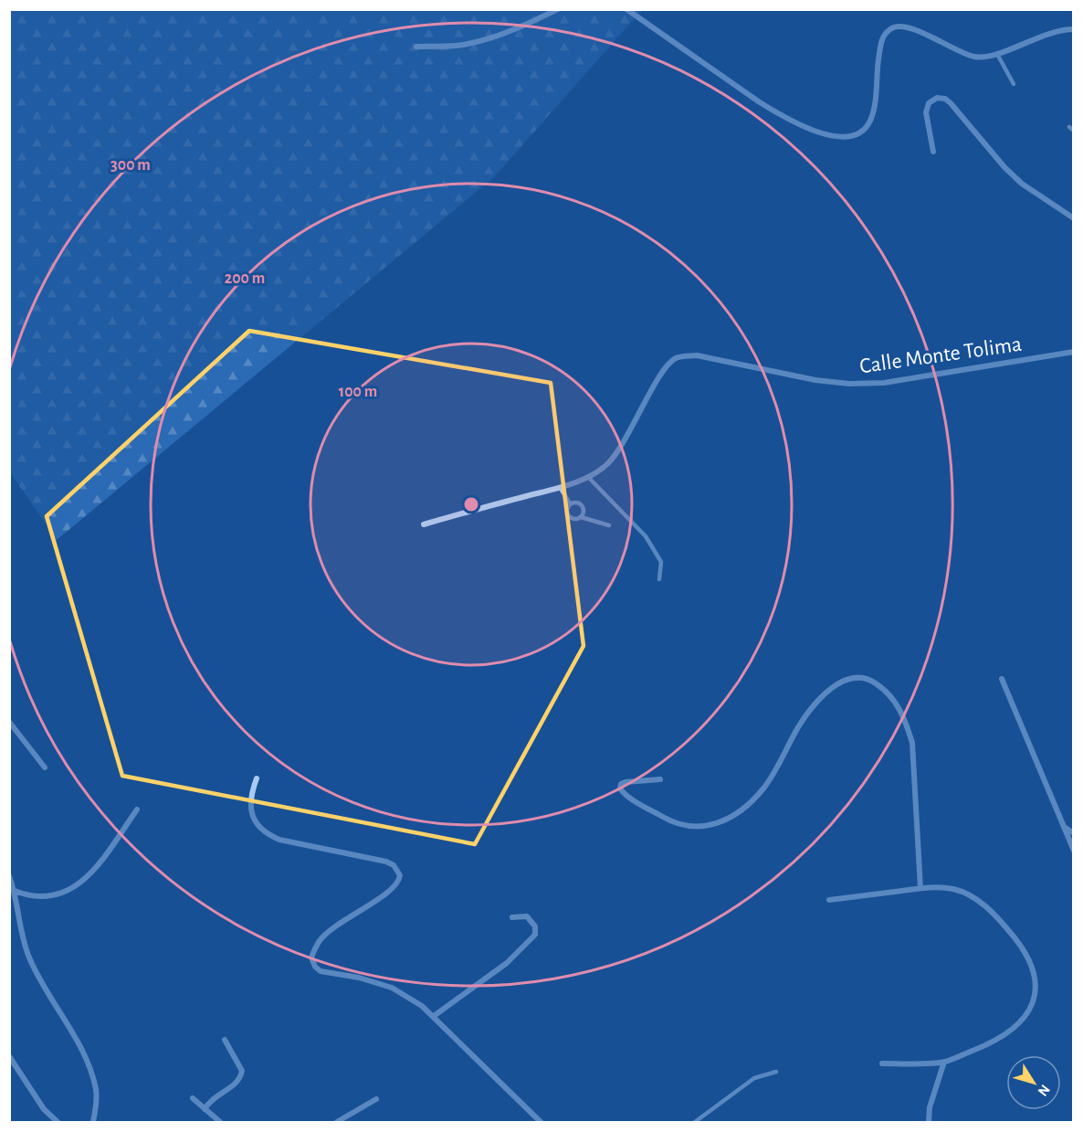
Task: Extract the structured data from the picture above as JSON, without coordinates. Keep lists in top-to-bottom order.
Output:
{
  "streets": {
    "street": ["Calle Monte Tolima"]
  },
  "north": "bottom right",
  "rings": ["300 m", "200 m", "100 m"]
}
